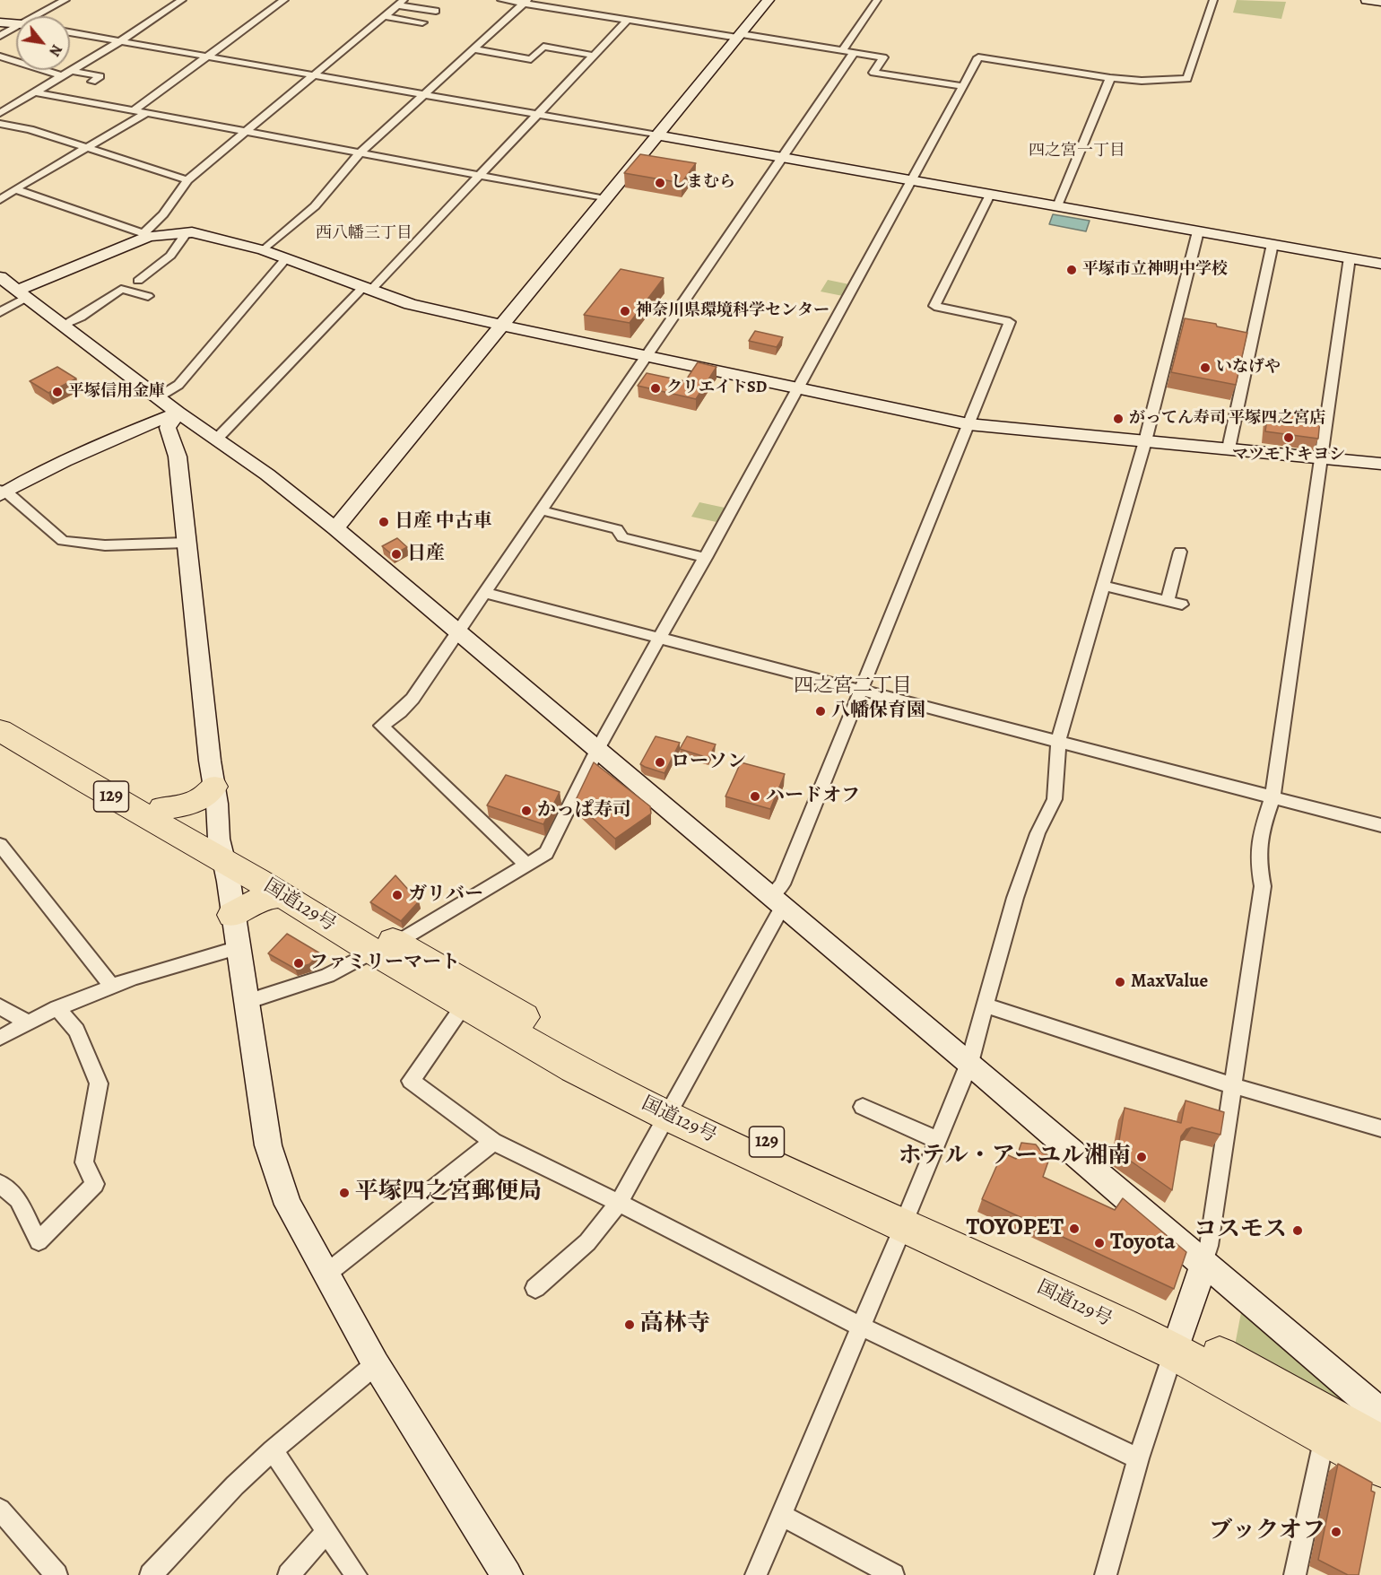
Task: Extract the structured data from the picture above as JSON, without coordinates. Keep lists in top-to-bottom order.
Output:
{
  "streets": {
    "highway": ["129", "国道129号"]
  },
  "districts": ["四之宮一丁目", "西八幡三丁目", "四之宮二丁目"],
  "places": [
    "しまむら",
    "平塚市立神明中学校",
    "神奈川県環境科学センター",
    "いなげや",
    "クリエイトSD",
    "平塚信用金庫",
    "がってん寿司 平塚四之宮店",
    "マツモトキヨシ",
    "日産 中古車",
    "日産",
    "八幡保育園",
    "ローソン",
    "ハードオフ",
    "かっぱ寿司",
    "ガリバー",
    "ファミリーマート",
    "MaxValue",
    "ホテル・アーユル湘南",
    "平塚四之宮郵便局",
    "TOYOPET",
    "コスモス",
    "Toyota",
    "高林寺",
    "ブックオフ"
  ],
  "north": "bottom right"
}
